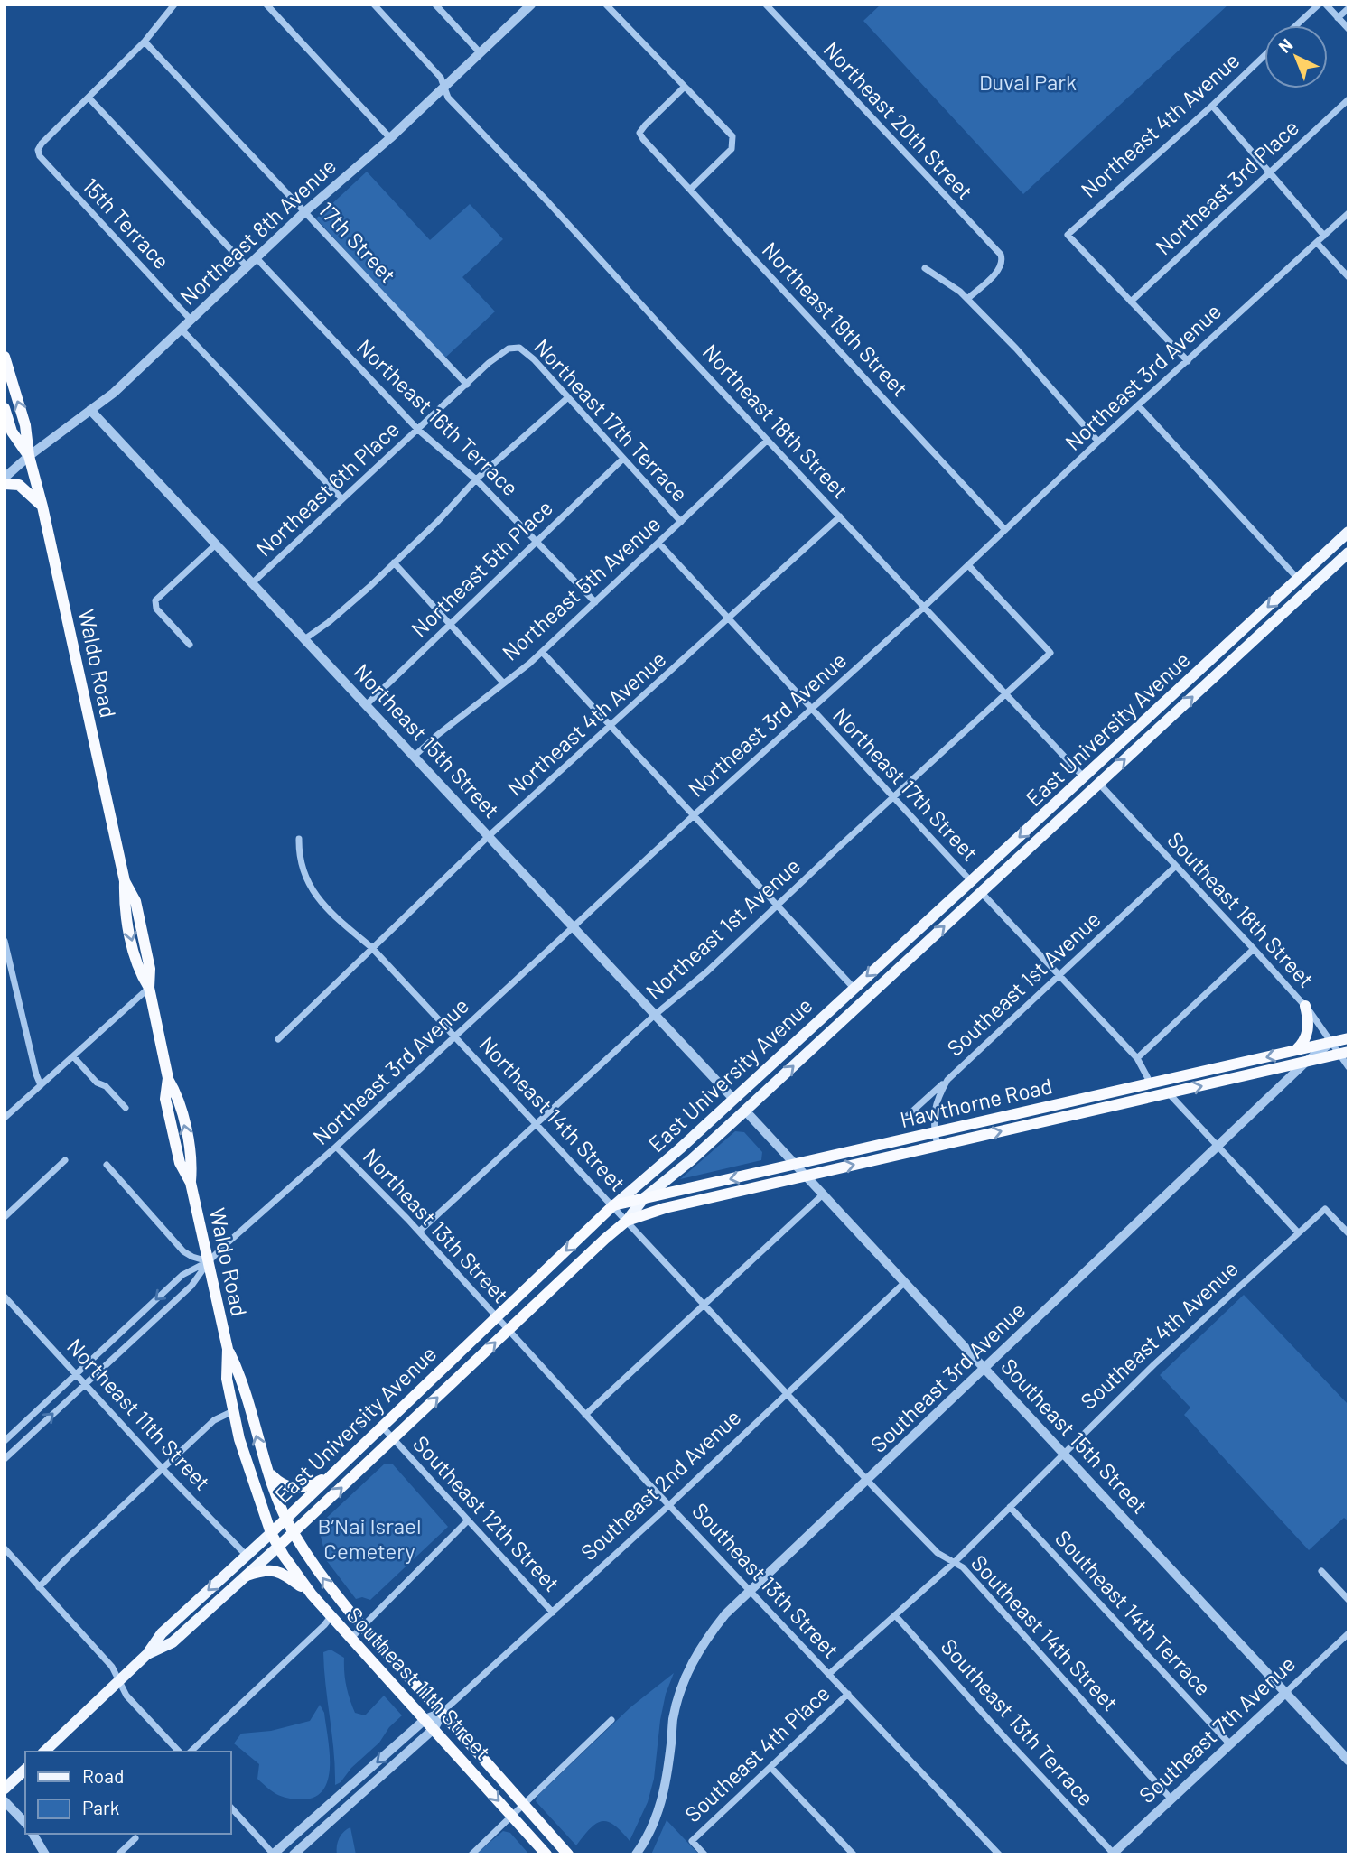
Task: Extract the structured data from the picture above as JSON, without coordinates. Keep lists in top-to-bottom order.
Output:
{
  "streets": {
    "highway": [
      "Waldo Road",
      "East University Avenue",
      "Hawthorne Road",
      "Southeast 11th Street"
    ],
    "street": [
      "Northeast 20th Street",
      "Northeast 4th Avenue",
      "Northeast 3rd Place",
      "15th Terrace",
      "Northeast 8th Avenue",
      "17th Street",
      "Northeast 19th Street",
      "Northeast 3rd Avenue",
      "Northeast 16th Terrace",
      "Northeast 17th Terrace",
      "Northeast 18th Street",
      "Northeast 6th Place",
      "Northeast 5th Place",
      "Northeast 5th Avenue",
      "Northeast 15th Street",
      "Northeast 17th Street",
      "Southeast 18th Street",
      "Northeast 1st Avenue",
      "Southeast 1st Avenue",
      "Northeast 14th Street",
      "Northeast 13th Street",
      "Southeast 4th Avenue",
      "Southeast 3rd Avenue",
      "Northeast 11th Street",
      "Southeast 15th Street",
      "Southeast 2nd Avenue",
      "Southeast 12th Street",
      "Southeast 13th Street",
      "Southeast 14th Terrace",
      "Southeast 14th Street",
      "Southeast 13th Terrace",
      "Southeast 7th Avenue",
      "Southeast 4th Place"
    ]
  },
  "crossings": [
    ["Northeast 4th Avenue", "Northeast 3rd Place"],
    ["Northeast 4th Avenue", "Northeast 18th Street"],
    ["Northeast 4th Avenue", "Northeast 15th Street"],
    ["Northeast 4th Avenue", "Northeast 17th Street"],
    ["Northeast 4th Avenue", "Northeast 14th Street"],
    ["15th Terrace", "Northeast 8th Avenue"],
    ["Northeast 8th Avenue", "17th Street"],
    ["Northeast 8th Avenue", "Northeast 16th Terrace"],
    ["Northeast 8th Avenue", "Northeast 18th Street"],
    ["Northeast 8th Avenue", "Waldo Road"],
    ["Northeast 8th Avenue", "Northeast 15th Street"],
    ["17th Street", "Northeast 6th Place"],
    ["Northeast 19th Street", "Northeast 3rd Avenue"],
    ["Northeast 3rd Avenue", "Northeast 18th Street"],
    ["Northeast 3rd Avenue", "Waldo Road"],
    ["Northeast 3rd Avenue", "Northeast 15th Street"],
    ["Northeast 3rd Avenue", "Northeast 17th Street"],
    ["Northeast 3rd Avenue", "Northeast 1st Avenue"],
    ["Northeast 3rd Avenue", "Northeast 14th Street"],
    ["Northeast 3rd Avenue", "Northeast 13th Street"],
    ["Northeast 3rd Avenue", "Northeast 11th Street"],
    ["Northeast 16th Terrace", "Northeast 6th Place"],
    ["Northeast 16th Terrace", "Northeast 5th Place"],
    ["Northeast 16th Terrace", "Northeast 5th Avenue"],
    ["Northeast 17th Terrace", "Northeast 6th Place"],
    ["Northeast 17th Terrace", "Northeast 5th Place"],
    ["Northeast 17th Terrace", "Northeast 5th Avenue"],
    ["Northeast 18th Street", "Northeast 5th Avenue"],
    ["Northeast 18th Street", "East University Avenue"],
    ["Northeast 18th Street", "Northeast 1st Avenue"],
    ["Northeast 6th Place", "Northeast 15th Street"],
    ["Northeast 5th Place", "Northeast 15th Street"],
    ["Northeast 5th Avenue", "Northeast 15th Street"],
    ["Northeast 5th Avenue", "Northeast 17th Street"],
    ["Waldo Road", "East University Avenue"],
    ["Waldo Road", "Southeast 11th Street"],
    ["East University Avenue", "Northeast 15th Street"],
    ["East University Avenue", "Northeast 17th Street"],
    ["East University Avenue", "Southeast 18th Street"],
    ["East University Avenue", "Hawthorne Road"],
    ["East University Avenue", "Northeast 14th Street"],
    ["East University Avenue", "Northeast 13th Street"],
    ["East University Avenue", "Northeast 11th Street"],
    ["East University Avenue", "Southeast 15th Street"],
    ["East University Avenue", "Southeast 12th Street"],
    ["East University Avenue", "Southeast 13th Street"],
    ["East University Avenue", "Southeast 14th Street"],
    ["East University Avenue", "Southeast 11th Street"],
    ["Northeast 15th Street", "Northeast 1st Avenue"],
    ["Northeast 17th Street", "Northeast 1st Avenue"],
    ["Southeast 18th Street", "Southeast 1st Avenue"],
    ["Southeast 18th Street", "Hawthorne Road"],
    ["Southeast 18th Street", "Southeast 3rd Avenue"],
    ["Northeast 1st Avenue", "Northeast 14th Street"],
    ["Northeast 1st Avenue", "Northeast 13th Street"],
    ["Southeast 1st Avenue", "Hawthorne Road"],
    ["Hawthorne Road", "Northeast 14th Street"],
    ["Hawthorne Road", "Southeast 3rd Avenue"],
    ["Hawthorne Road", "Southeast 15th Street"],
    ["Hawthorne Road", "Southeast 14th Street"],
    ["Northeast 14th Street", "Southeast 14th Street"],
    ["Northeast 13th Street", "Southeast 13th Street"],
    ["Southeast 4th Avenue", "Southeast 15th Street"],
    ["Southeast 4th Avenue", "Southeast 13th Street"],
    ["Southeast 4th Avenue", "Southeast 14th Terrace"],
    ["Southeast 4th Avenue", "Southeast 14th Street"],
    ["Southeast 4th Avenue", "Southeast 13th Terrace"],
    ["Southeast 3rd Avenue", "Southeast 15th Street"],
    ["Southeast 3rd Avenue", "Southeast 13th Street"],
    ["Southeast 3rd Avenue", "Southeast 14th Street"],
    ["Southeast 15th Street", "Southeast 2nd Avenue"],
    ["Southeast 15th Street", "Southeast 7th Avenue"],
    ["Southeast 2nd Avenue", "Southeast 12th Street"],
    ["Southeast 2nd Avenue", "Southeast 13th Street"],
    ["Southeast 2nd Avenue", "Southeast 14th Street"],
    ["Southeast 2nd Avenue", "Southeast 11th Street"],
    ["Southeast 13th Street", "Southeast 4th Place"],
    ["Southeast 14th Terrace", "Southeast 7th Avenue"],
    ["Southeast 14th Street", "Southeast 7th Avenue"],
    ["Southeast 13th Terrace", "Southeast 7th Avenue"]
  ],
  "parks": ["Duval Park", "B’Nai Israel Cemetery"],
  "legend": ["Road", "Park"],
  "north": "top left"
}
